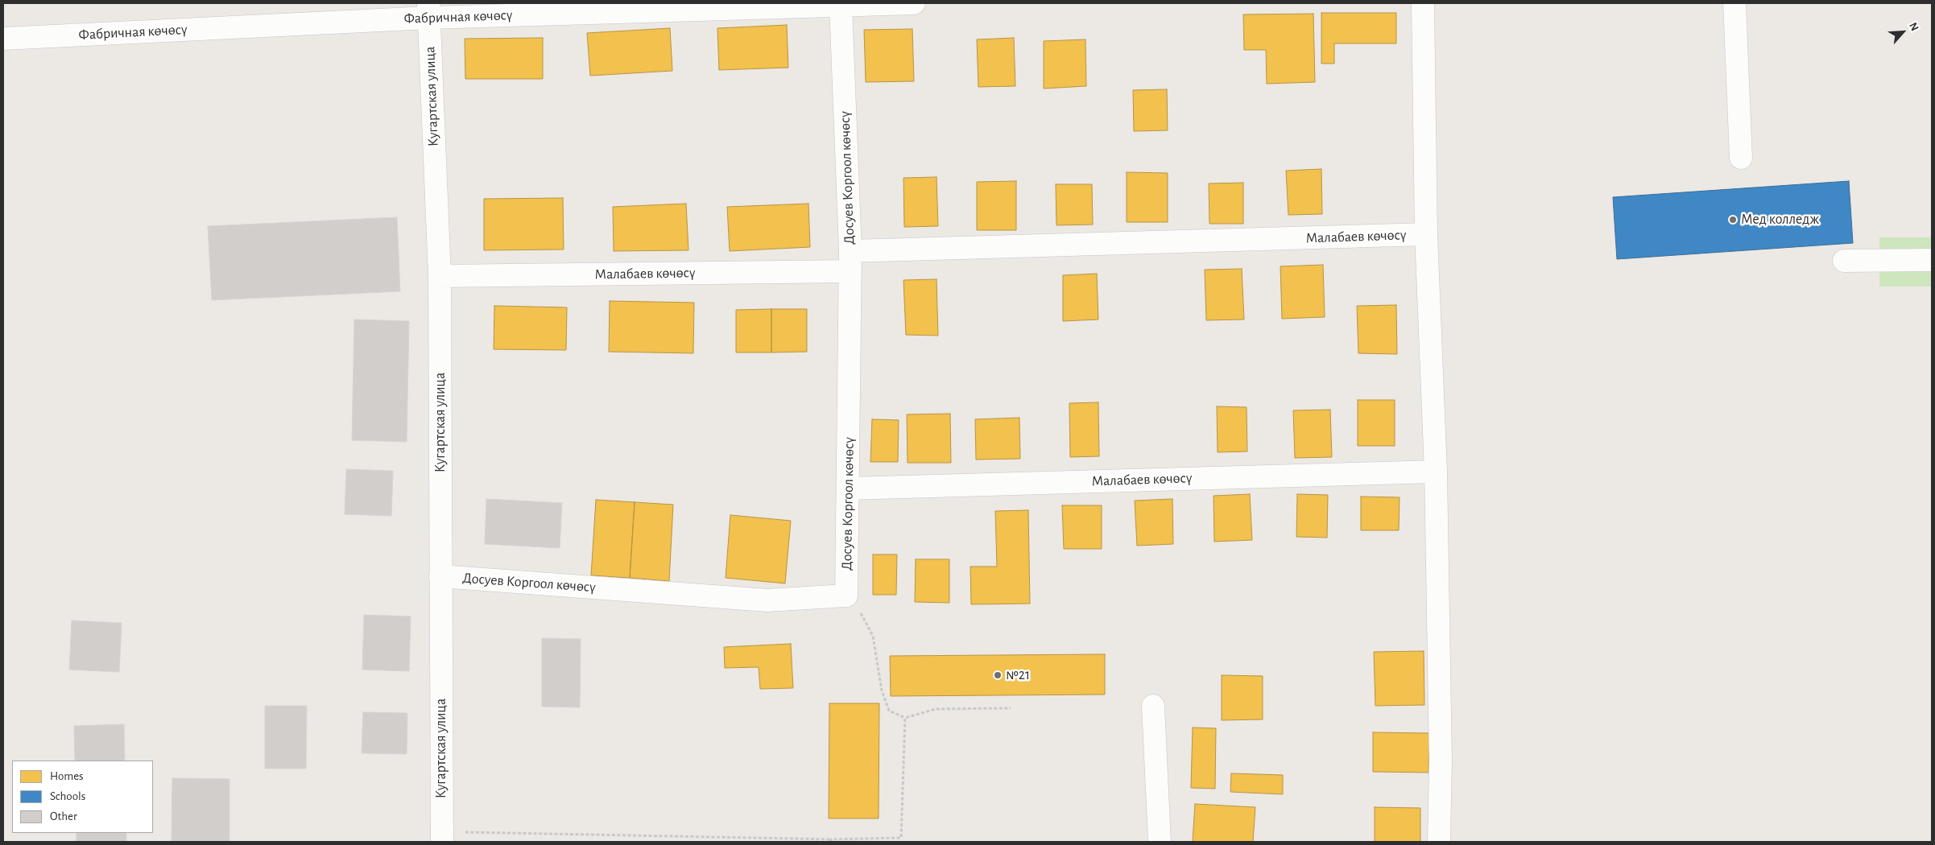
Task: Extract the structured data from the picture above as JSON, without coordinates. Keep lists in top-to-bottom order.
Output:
{
  "streets": {
    "street": [
      "Фабричная көчөсү",
      "Кугартская улица",
      "Досуев Коргоол көчөсү",
      "Малабаев көчөсү"
    ]
  },
  "crossings": [
    ["Фабричная көчөсү", "Кугартская улица"],
    ["Фабричная көчөсү", "Досуев Коргоол көчөсү"],
    ["Кугартская улица", "Досуев Коргоол көчөсү"],
    ["Кугартская улица", "Малабаев көчөсү"],
    ["Досуев Коргоол көчөсү", "Малабаев көчөсү"]
  ],
  "places": ["Мед колледж", "№21"],
  "legend": ["Homes", "Schools", "Other"],
  "north": "top right"
}
